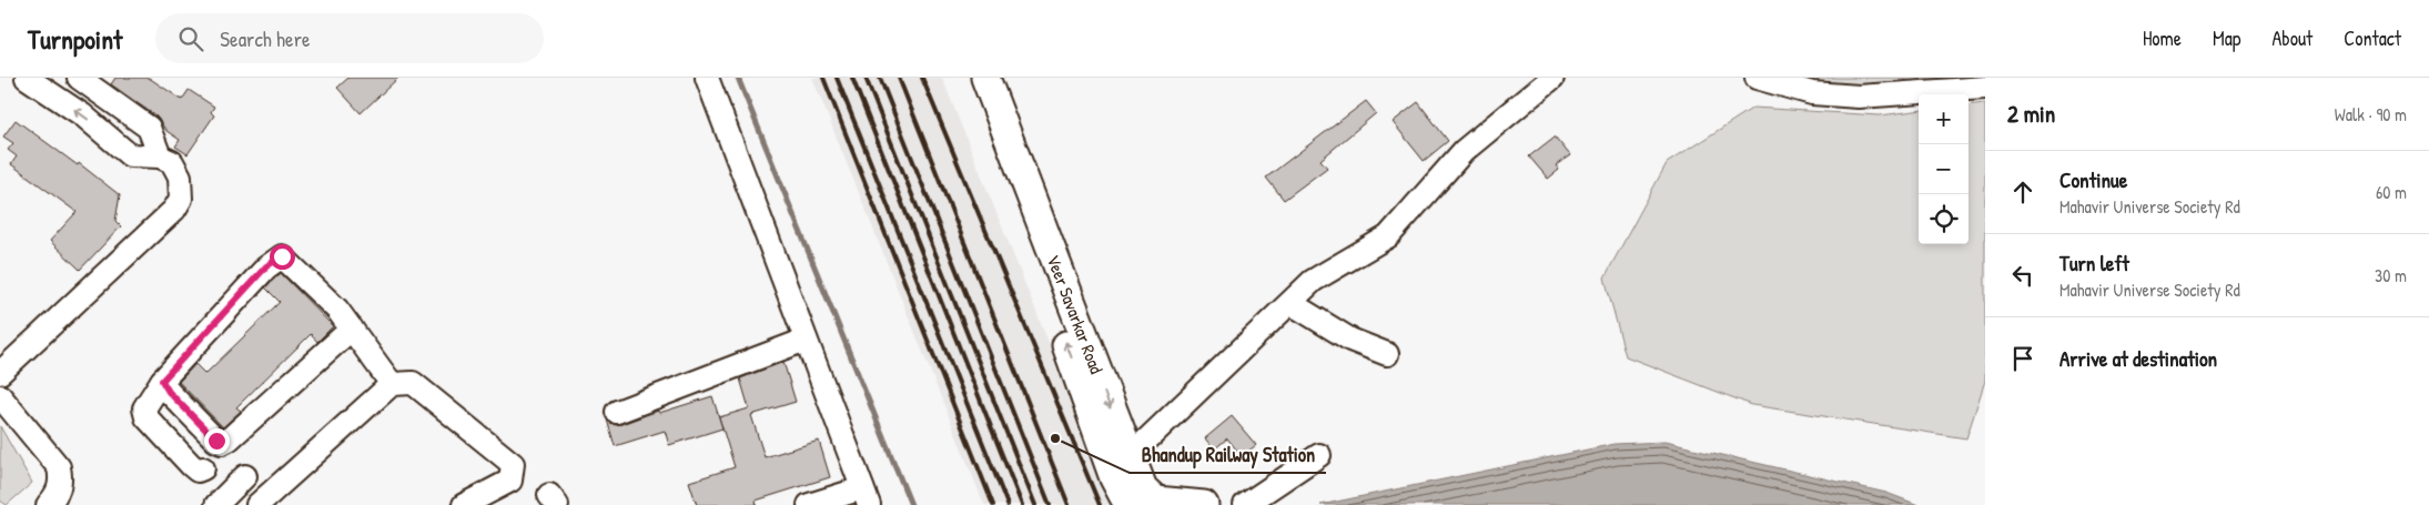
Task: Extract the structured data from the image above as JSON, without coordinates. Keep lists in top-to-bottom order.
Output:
{
  "streets": {
    "street": ["Veer Savarkar Road"]
  },
  "places": ["Bhandup Railway Station"],
  "page": {
    "header": "Turnpoint",
    "search": "Search here",
    "nav": [
      "Home",
      "Map",
      "About",
      "Contact"
    ],
    "heading": ["2 min", "Walk · 90 m"],
    "map_buttons": ["+", "−"],
    "list": [
      ["Continue", "Mahavir Universe Society Rd", "60 m"],
      ["Turn left", "Mahavir Universe Society Rd", "30 m"],
      "Arrive at destination"
    ]
  }
}
